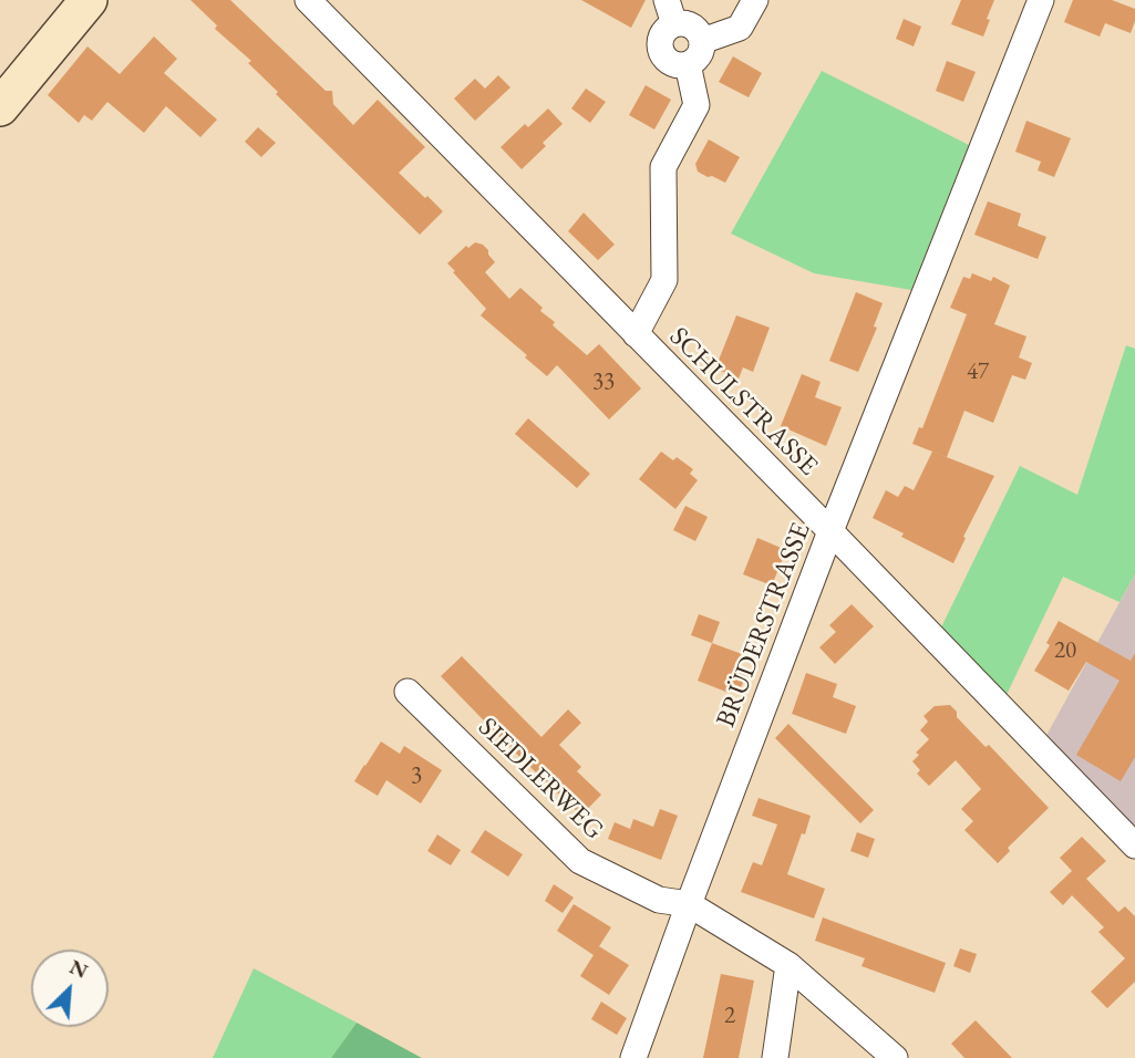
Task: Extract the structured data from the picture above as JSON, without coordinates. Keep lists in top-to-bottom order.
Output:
{
  "streets": {
    "street": ["SCHULSTRASSE", "BRÜDERSTRASSE", "SIEDLERWEG"]
  },
  "crossings": [
    ["SCHULSTRASSE", "BRÜDERSTRASSE"],
    ["BRÜDERSTRASSE", "SIEDLERWEG"]
  ],
  "house_numbers": [
    "47",
    "33",
    "20",
    "3",
    "2"
  ],
  "north": "top right"
}
